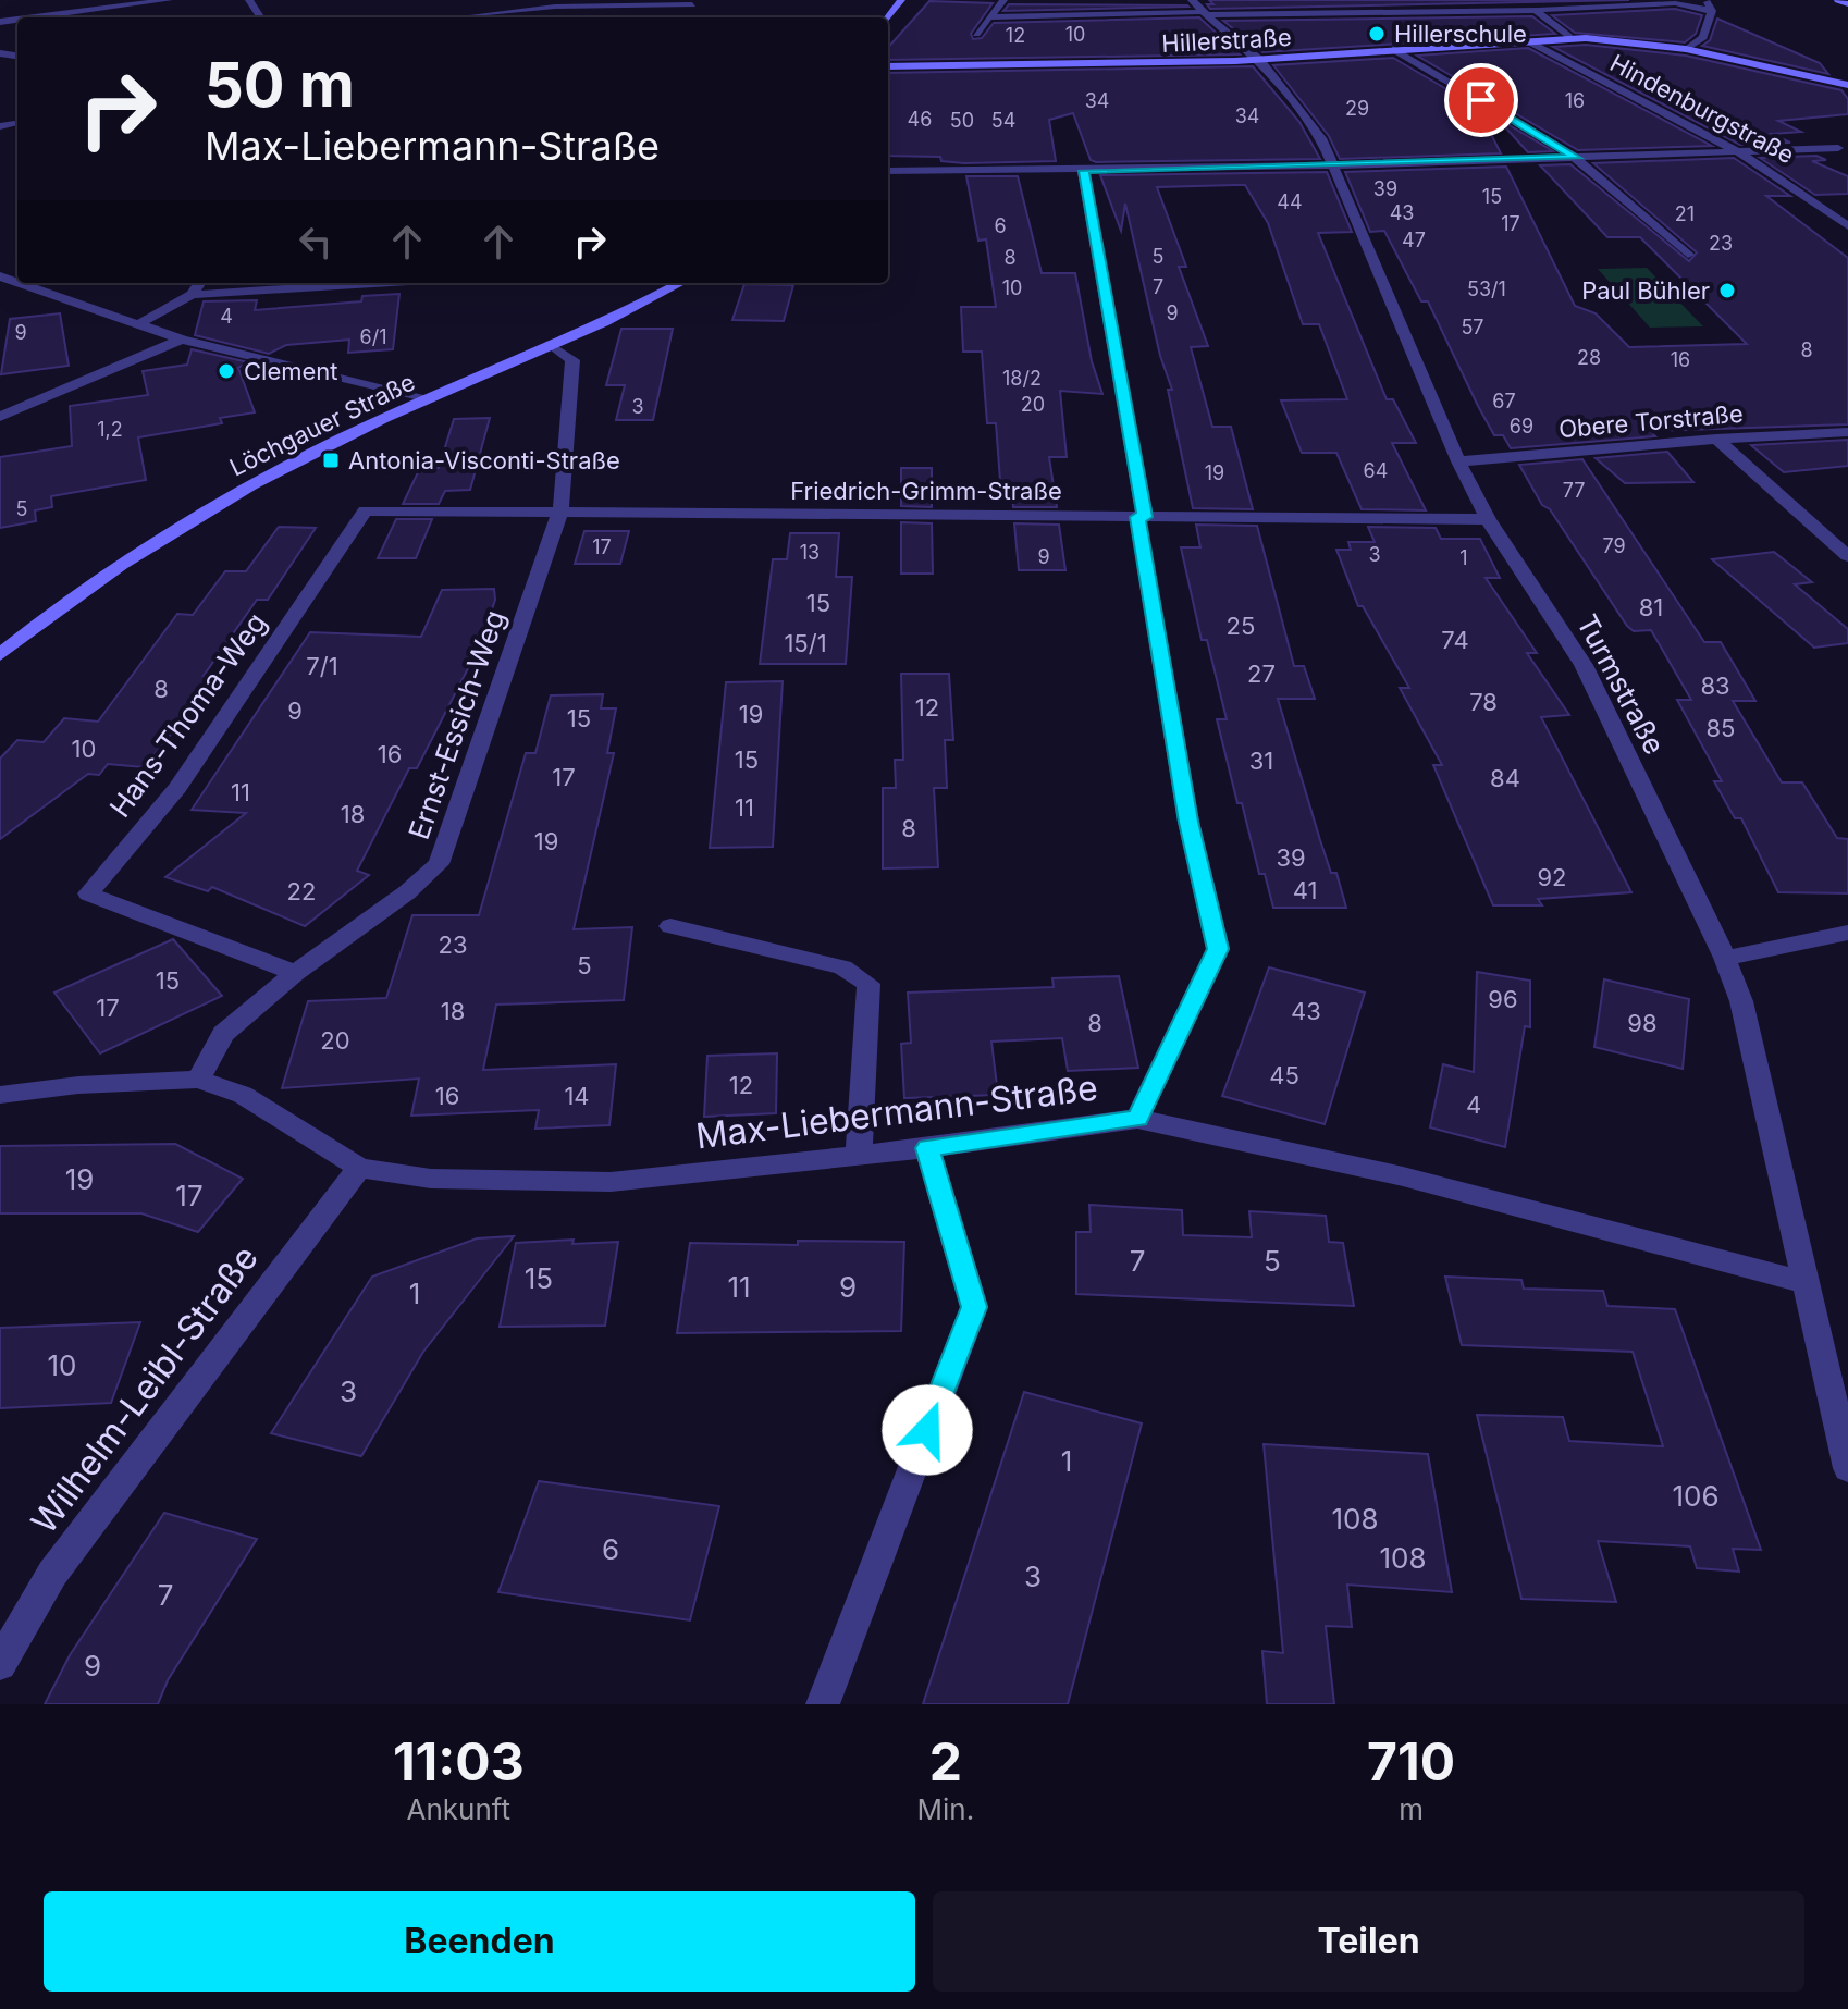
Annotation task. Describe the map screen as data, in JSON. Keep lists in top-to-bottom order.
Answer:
{
  "streets": {
    "street": [
      "Hillerstraße",
      "Hindenburgstraße",
      "Obere Torstraße",
      "Löchgauer Straße",
      "Friedrich-Grimm-Straße",
      "Turmstraße",
      "Hans-Thoma-Weg",
      "Ernst-Essich-Weg",
      "Max-Liebermann-Straße",
      "Wilhelm-Leibl-Straße"
    ]
  },
  "crossings": [
    ["Hillerstraße", "Hindenburgstraße"],
    ["Hillerstraße", "Turmstraße"],
    ["Obere Torstraße", "Turmstraße"],
    ["Löchgauer Straße", "Ernst-Essich-Weg"],
    ["Friedrich-Grimm-Straße", "Turmstraße"],
    ["Friedrich-Grimm-Straße", "Hans-Thoma-Weg"],
    ["Friedrich-Grimm-Straße", "Ernst-Essich-Weg"],
    ["Turmstraße", "Max-Liebermann-Straße"],
    ["Hans-Thoma-Weg", "Ernst-Essich-Weg"],
    ["Ernst-Essich-Weg", "Max-Liebermann-Straße"],
    ["Max-Liebermann-Straße", "Wilhelm-Leibl-Straße"]
  ],
  "places": {
    "other": ["Hillerschule", "Paul Bühler", "Clement"],
    "transit": ["Antonia-Visconti-Straße"]
  },
  "house_numbers": [
    "10",
    "12",
    "34",
    "16",
    "29",
    "34",
    "46",
    "50",
    "54",
    "39",
    "15",
    "44",
    "43",
    "21",
    "17",
    "6",
    "47",
    "23",
    "5",
    "8",
    "7",
    "10",
    "53/1",
    "9",
    "4",
    "57",
    "9",
    "6/1",
    "8",
    "28",
    "16",
    "18/2",
    "67",
    "20",
    "3",
    "69",
    "1,2",
    "64",
    "19",
    "77",
    "5",
    "79",
    "17",
    "13",
    "3",
    "9",
    "1",
    "15",
    "81",
    "25",
    "74",
    "15/1",
    "7/1",
    "27",
    "83",
    "8",
    "78",
    "12",
    "9",
    "19",
    "15",
    "85",
    "10",
    "16",
    "15",
    "31",
    "17",
    "84",
    "11",
    "11",
    "18",
    "8",
    "19",
    "39",
    "92",
    "41",
    "22",
    "23",
    "5",
    "15",
    "96",
    "17",
    "18",
    "43",
    "8",
    "98",
    "20",
    "45",
    "12",
    "16",
    "14",
    "4",
    "19",
    "17",
    "7",
    "5",
    "15",
    "11",
    "9",
    "1",
    "10",
    "3",
    "1",
    "106",
    "108",
    "6",
    "108",
    "3",
    "7",
    "9"
  ],
  "page": {
    "turn": ["50 m", "Max-Liebermann-Straße"],
    "eta": [
      "11:03",
      "Ankunft",
      "2",
      "Min.",
      "710",
      "m"
    ],
    "buttons": ["Beenden", "Teilen"]
  }
}
